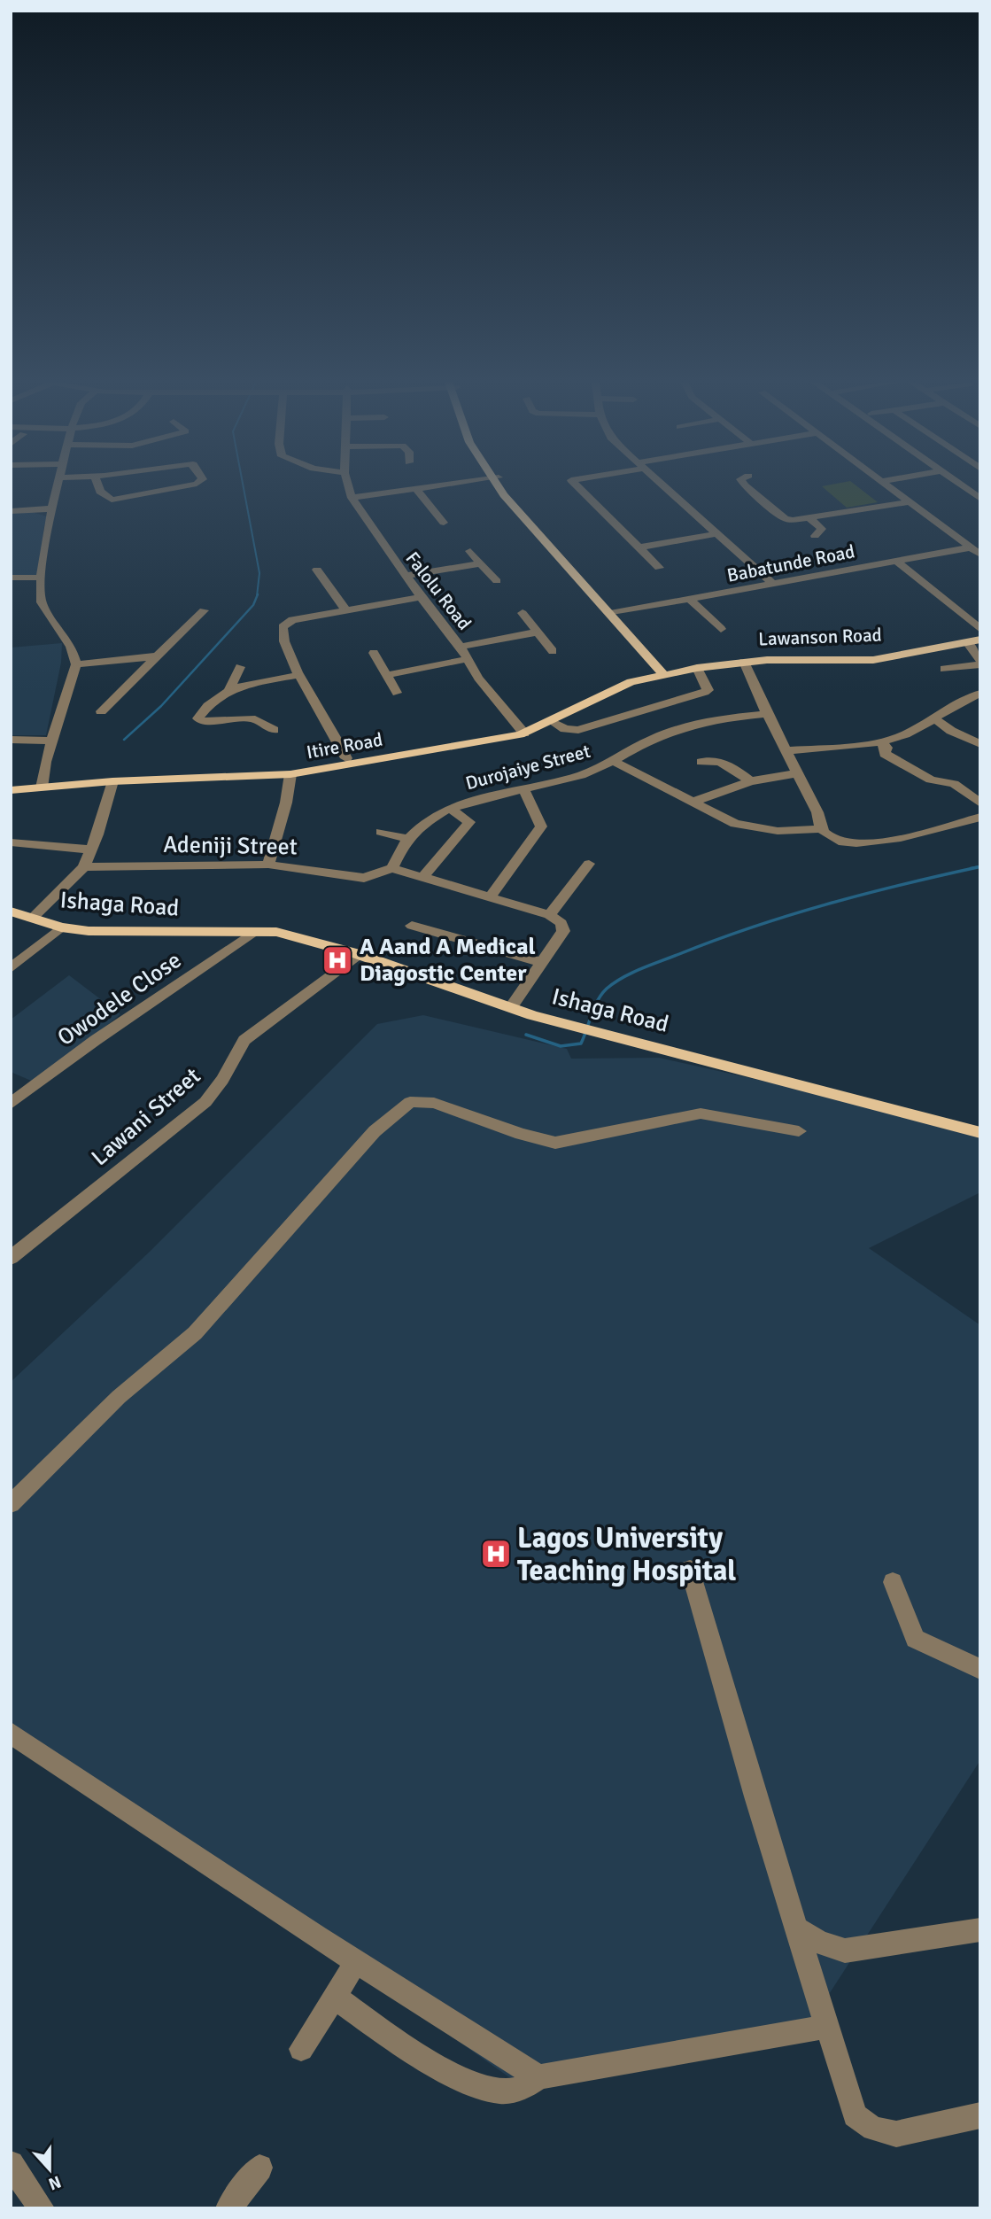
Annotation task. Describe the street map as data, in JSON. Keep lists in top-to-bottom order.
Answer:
{
  "streets": {
    "main road": ["Lawanson Road", "Itire Road", "Ishaga Road"],
    "street": [
      "Babatunde Road",
      "Falolu Road",
      "Durojaiye Street",
      "Adeniji Street",
      "Owodele Close",
      "Lawani Street"
    ]
  },
  "crossings": [
    ["Falolu Road", "Itire Road"],
    ["Lawanson Road", "Itire Road"],
    ["Ishaga Road", "Owodele Close"],
    ["Ishaga Road", "Lawani Street"]
  ],
  "places": {
    "hospital": ["A Aand A Medical Diagostic Center", "Lagos University Teaching Hospital"]
  },
  "north": "bottom"
}
